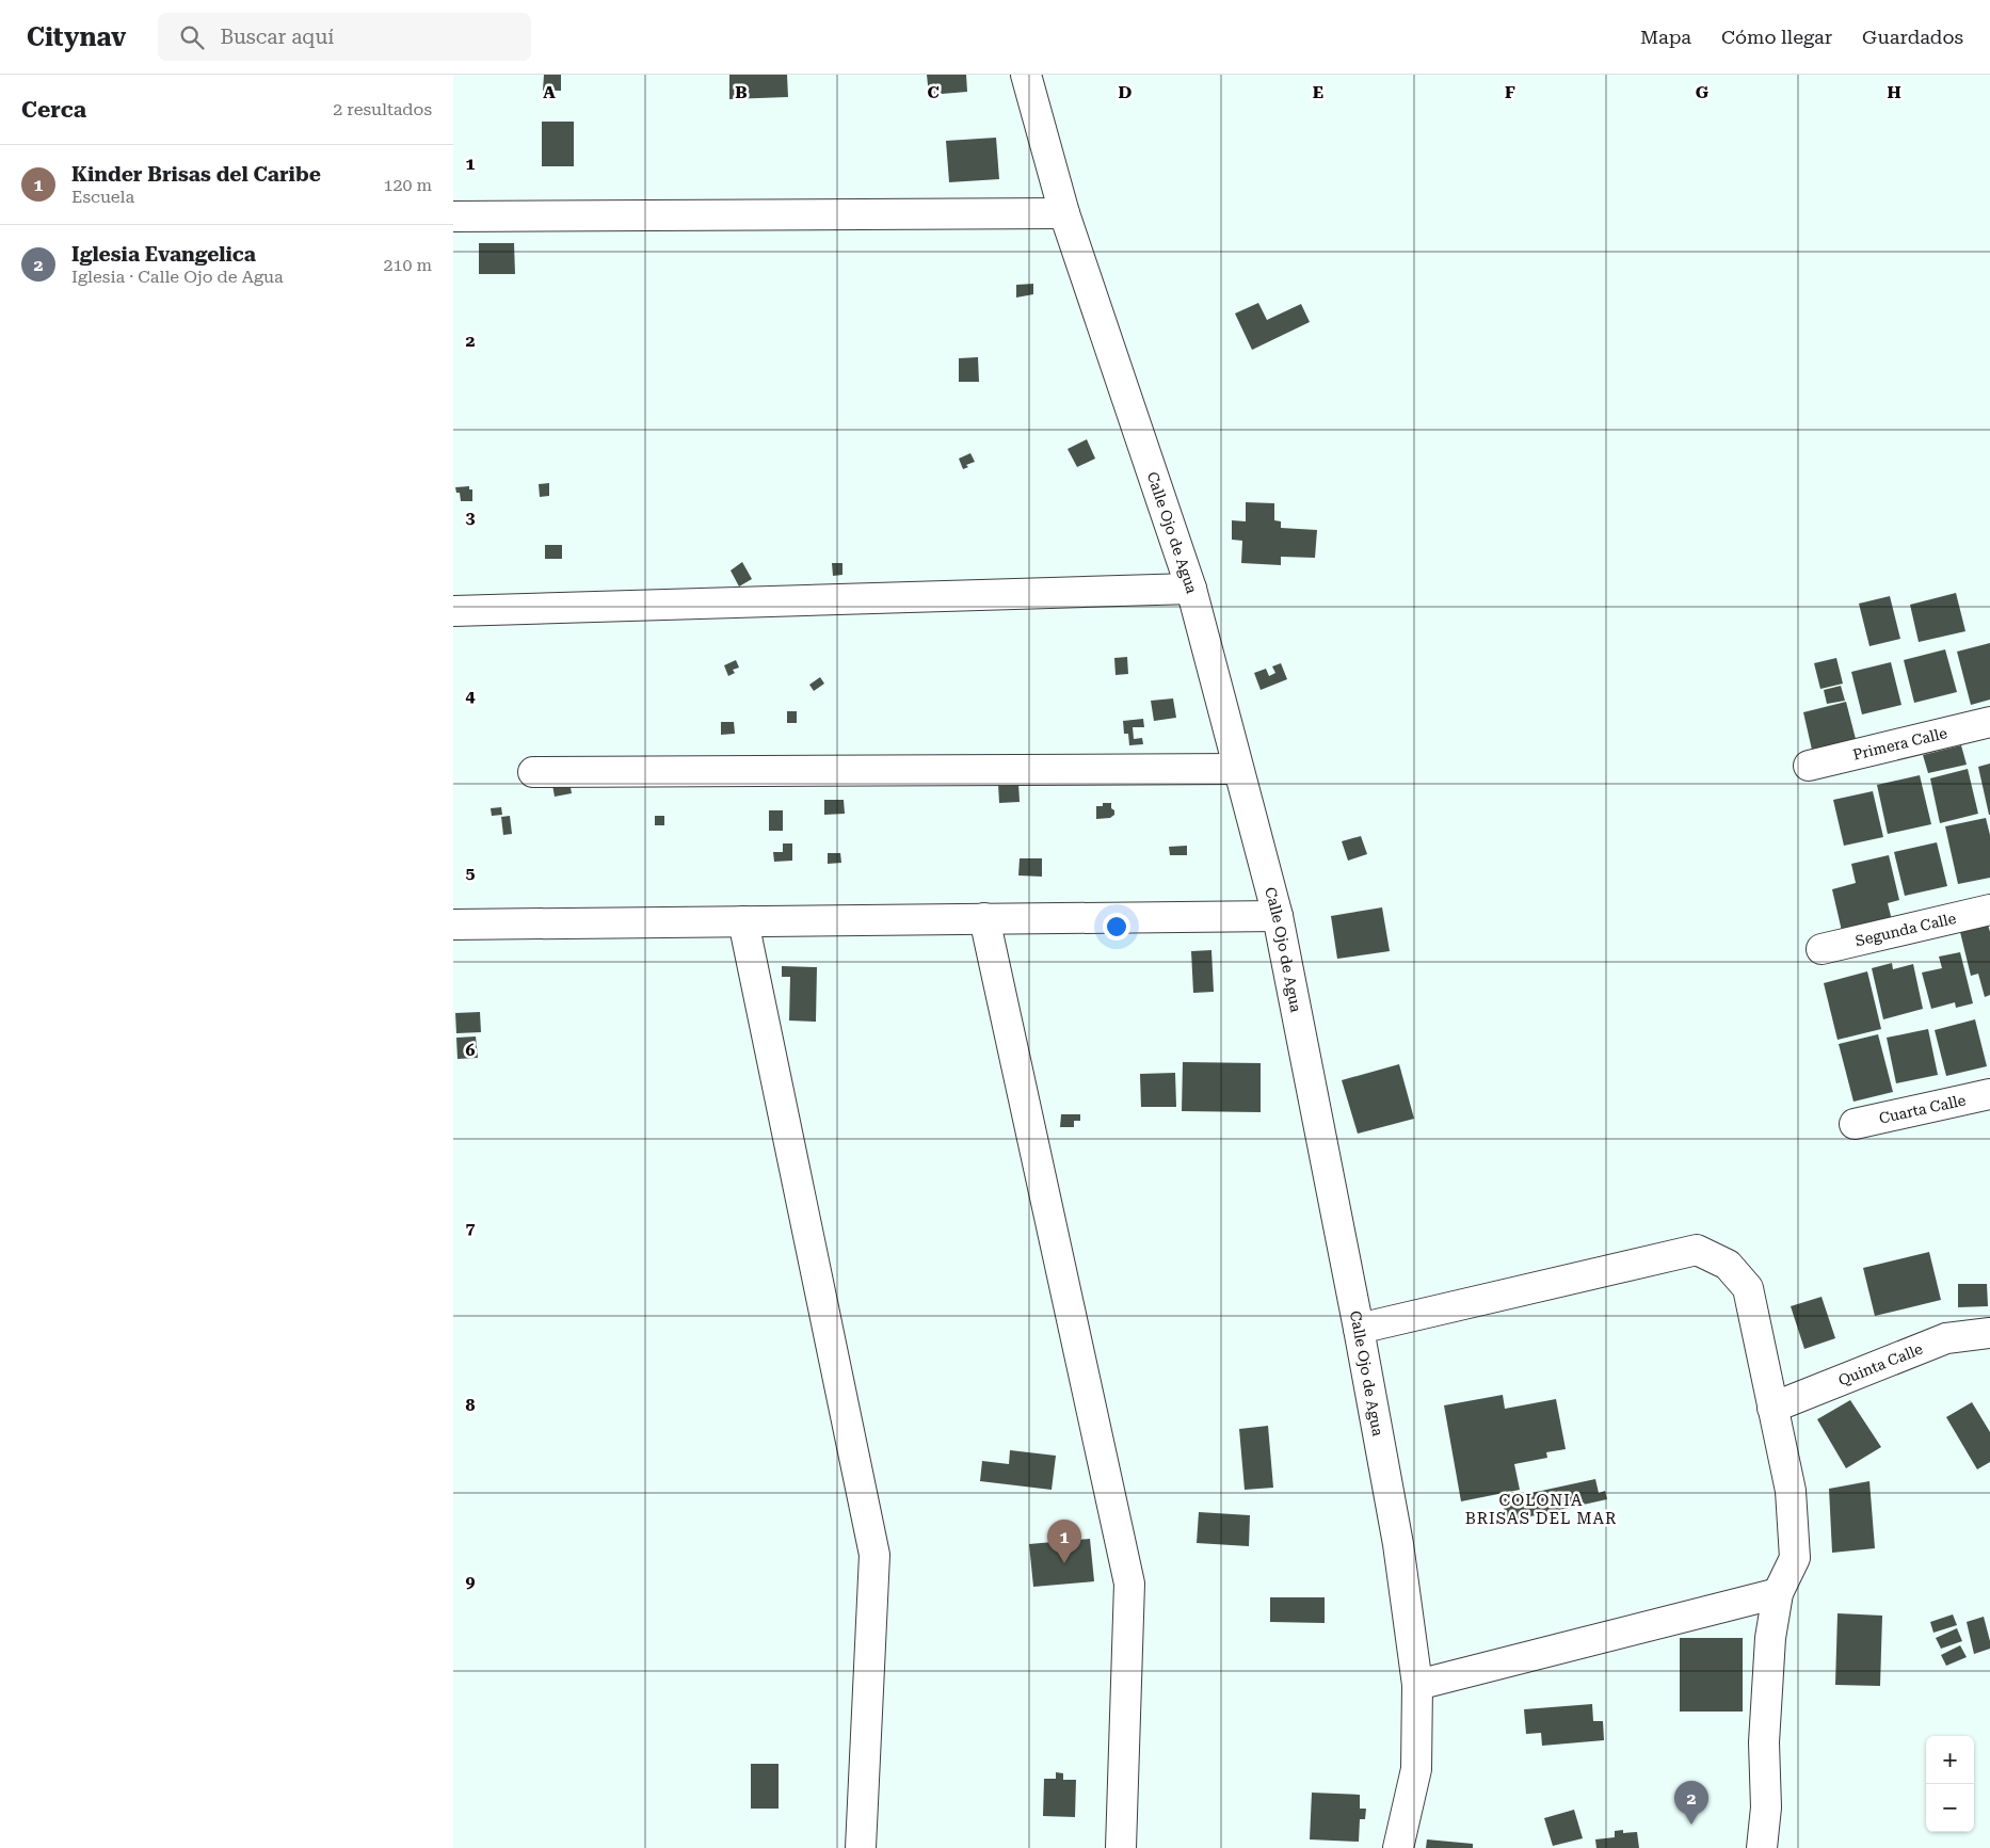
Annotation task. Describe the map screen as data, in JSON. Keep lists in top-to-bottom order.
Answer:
{
  "streets": {
    "street": [
      "Calle Ojo de Agua",
      "Primera Calle",
      "Segunda Calle",
      "Cuarta Calle",
      "Quinta Calle"
    ]
  },
  "districts": ["COLONIA BRISAS DEL MAR"],
  "page": {
    "header": "Citynav",
    "search": "Buscar aquí",
    "nav": ["Mapa", "Cómo llegar", "Guardados"],
    "heading": ["Cerca", "2 resultados"],
    "list": [
      {
        "mark": "1",
        "name": "Kinder Brisas del Caribe",
        "note": "Escuela",
        "value": "120 m"
      },
      {
        "mark": "2",
        "name": "Iglesia Evangelica",
        "note": "Iglesia · Calle Ojo de Agua",
        "value": "210 m"
      }
    ],
    "pins": ["1", "2"],
    "map_buttons": ["+", "−"]
  },
  "grid": {
    "columns": [
      "A",
      "B",
      "C",
      "D",
      "E",
      "F",
      "G",
      "H"
    ],
    "rows": [
      "1",
      "2",
      "3",
      "4",
      "5",
      "6",
      "7",
      "8",
      "9"
    ]
  }
}
